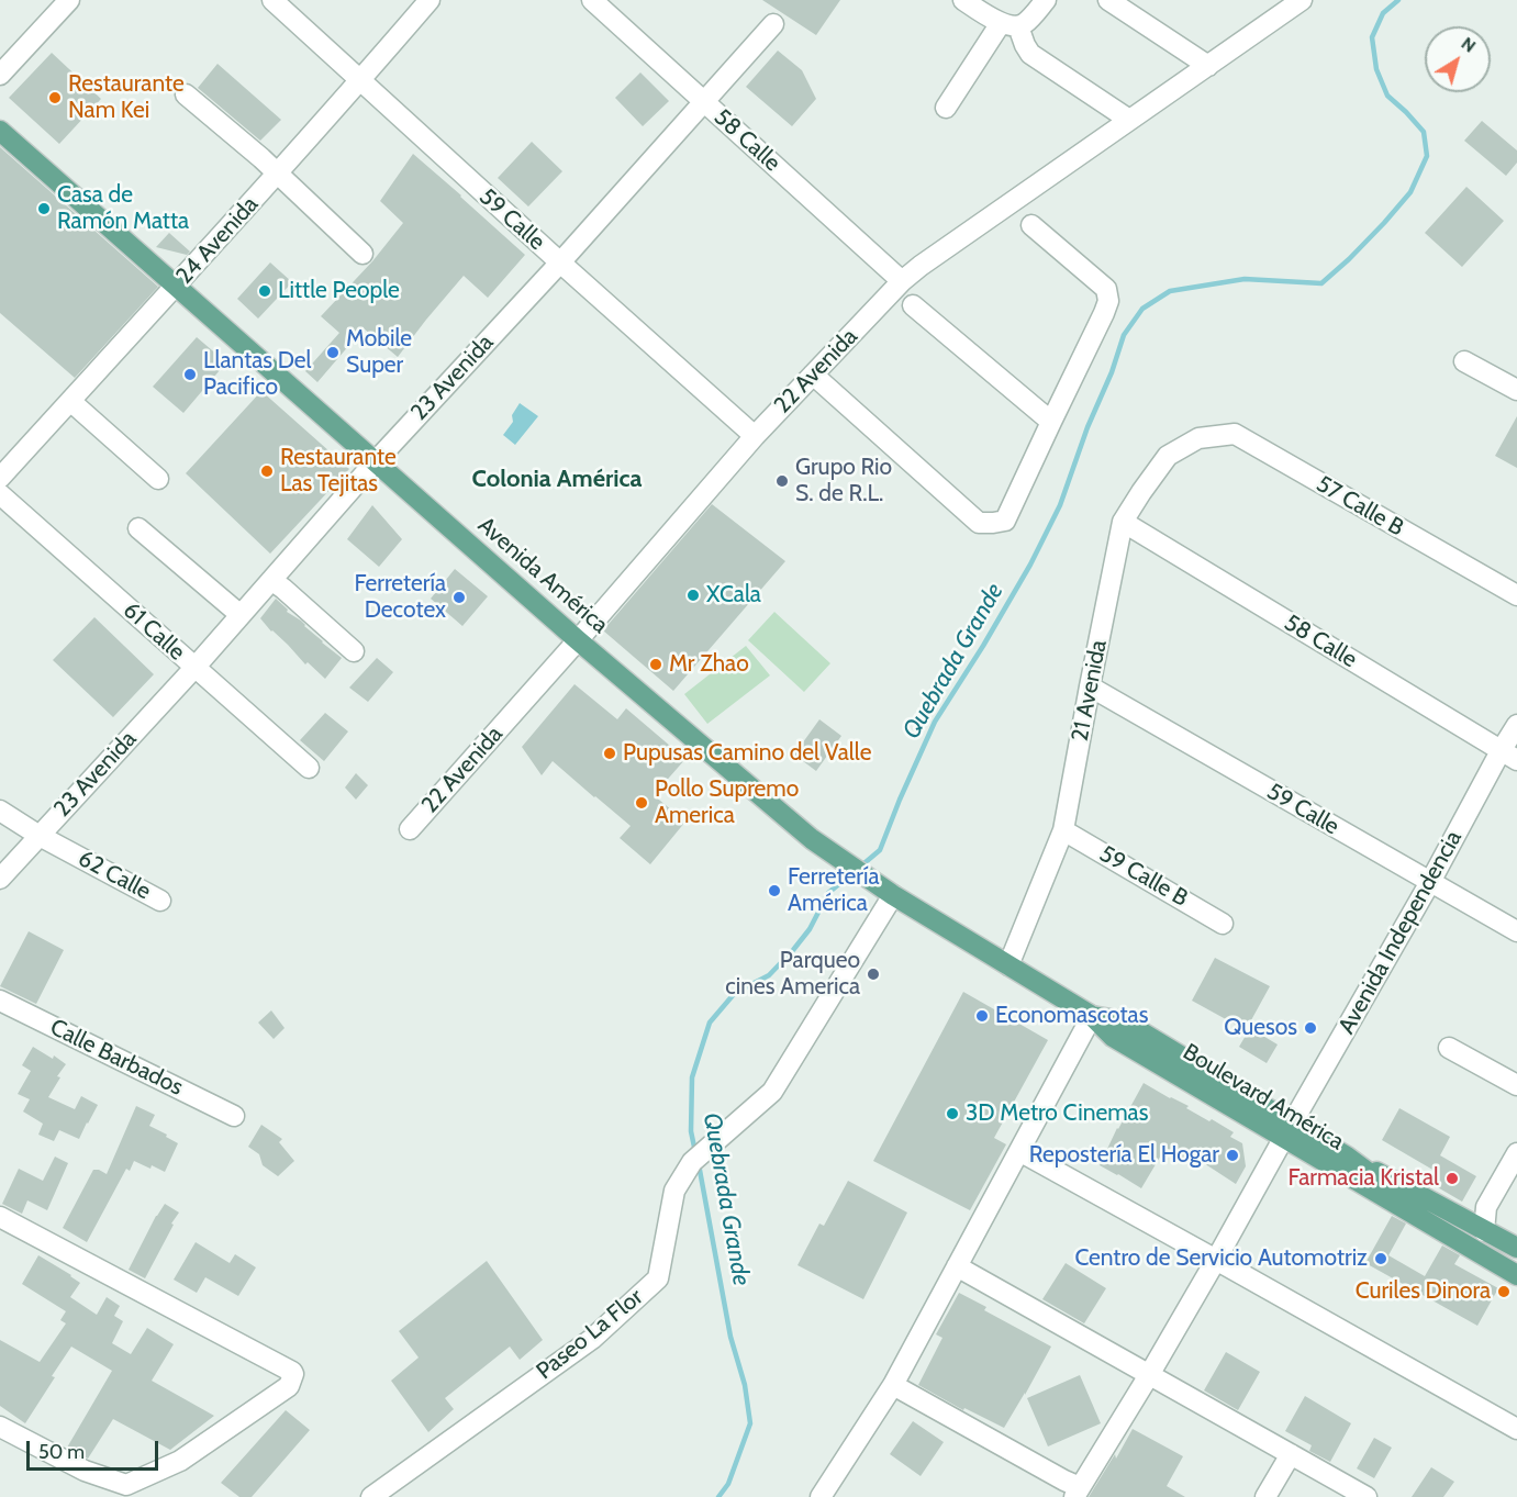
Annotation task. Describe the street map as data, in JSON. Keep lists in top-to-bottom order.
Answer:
{
  "streets": {
    "main road": ["Avenida América", "Boulevard América"],
    "street": [
      "58 Calle",
      "59 Calle",
      "24 Avenida",
      "22 Avenida",
      "23 Avenida",
      "57 Calle B",
      "61 Calle",
      "21 Avenida",
      "62 Calle",
      "59 Calle B",
      "Avenida Independencia",
      "Calle Barbados",
      "Paseo La Flor"
    ]
  },
  "crossings": [
    ["58 Calle", "22 Avenida"],
    ["58 Calle", "23 Avenida"],
    ["58 Calle", "21 Avenida"],
    ["58 Calle", "Avenida Independencia"],
    ["59 Calle", "24 Avenida"],
    ["59 Calle", "22 Avenida"],
    ["59 Calle", "23 Avenida"],
    ["59 Calle", "21 Avenida"],
    ["59 Calle", "Avenida Independencia"],
    ["24 Avenida", "Avenida América"],
    ["22 Avenida", "Avenida América"],
    ["23 Avenida", "Avenida América"],
    ["23 Avenida", "61 Calle"],
    ["23 Avenida", "62 Calle"],
    ["57 Calle B", "21 Avenida"],
    ["Avenida América", "Boulevard América"],
    ["Avenida América", "Paseo La Flor"],
    ["21 Avenida", "59 Calle B"],
    ["21 Avenida", "Boulevard América"],
    ["Avenida Independencia", "Boulevard América"],
    ["Boulevard América", "Paseo La Flor"]
  ],
  "districts": ["Colonia América"],
  "water": ["Quebrada Grande"],
  "places": [
    "Restaurante Nam Kei",
    "Casa de Ramón Matta",
    "Little People",
    "Mobile Super",
    "Llantas Del Pacifico",
    "Restaurante Las Tejitas",
    "Grupo Rio S. de R.L.",
    "XCala",
    "Ferretería Decotex",
    "Mr Zhao",
    "Pupusas Camino del Valle",
    "Pollo Supremo America",
    "Ferretería América",
    "Parqueo cines America",
    "Economascotas",
    "Quesos",
    "3D Metro Cinemas",
    "Repostería El Hogar",
    "Farmacia Kristal",
    "Centro de Servicio Automotriz",
    "Curiles Dinora"
  ],
  "scale_bar": "50 m",
  "north": "top right"
}
